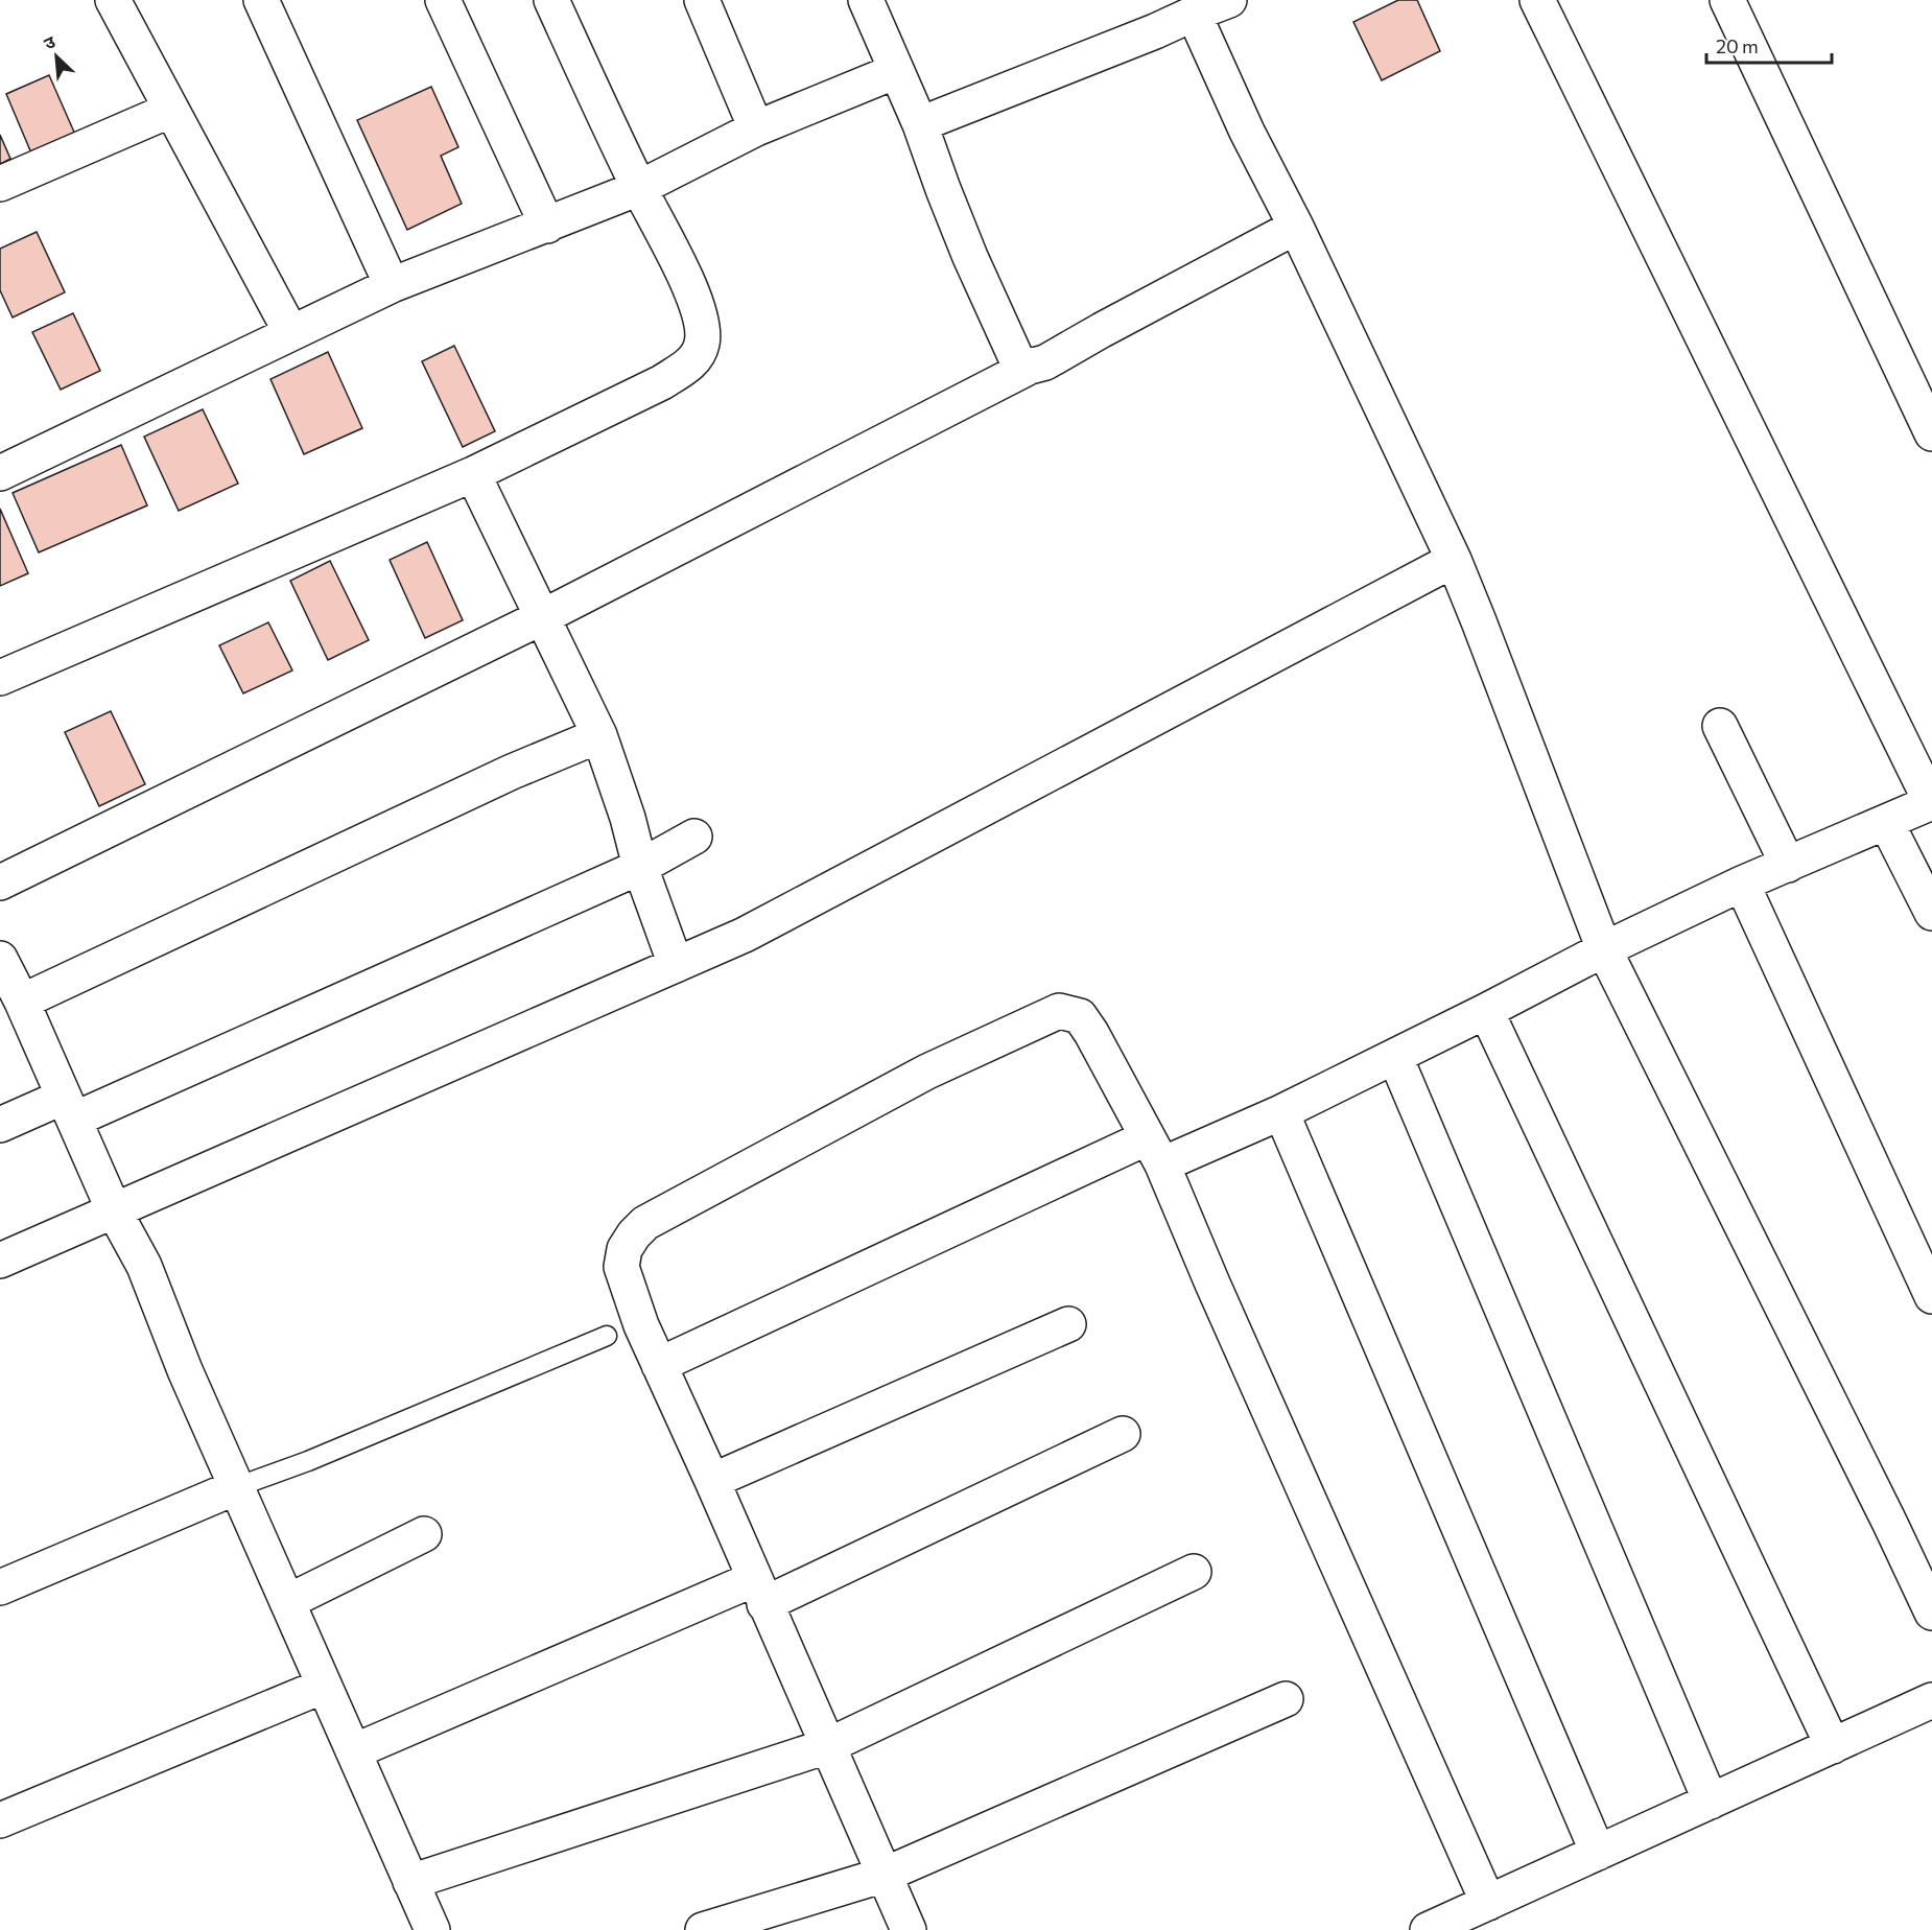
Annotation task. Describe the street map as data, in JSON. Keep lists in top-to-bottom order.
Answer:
{
  "scale_bar": "20 m",
  "north": "top left"
}
